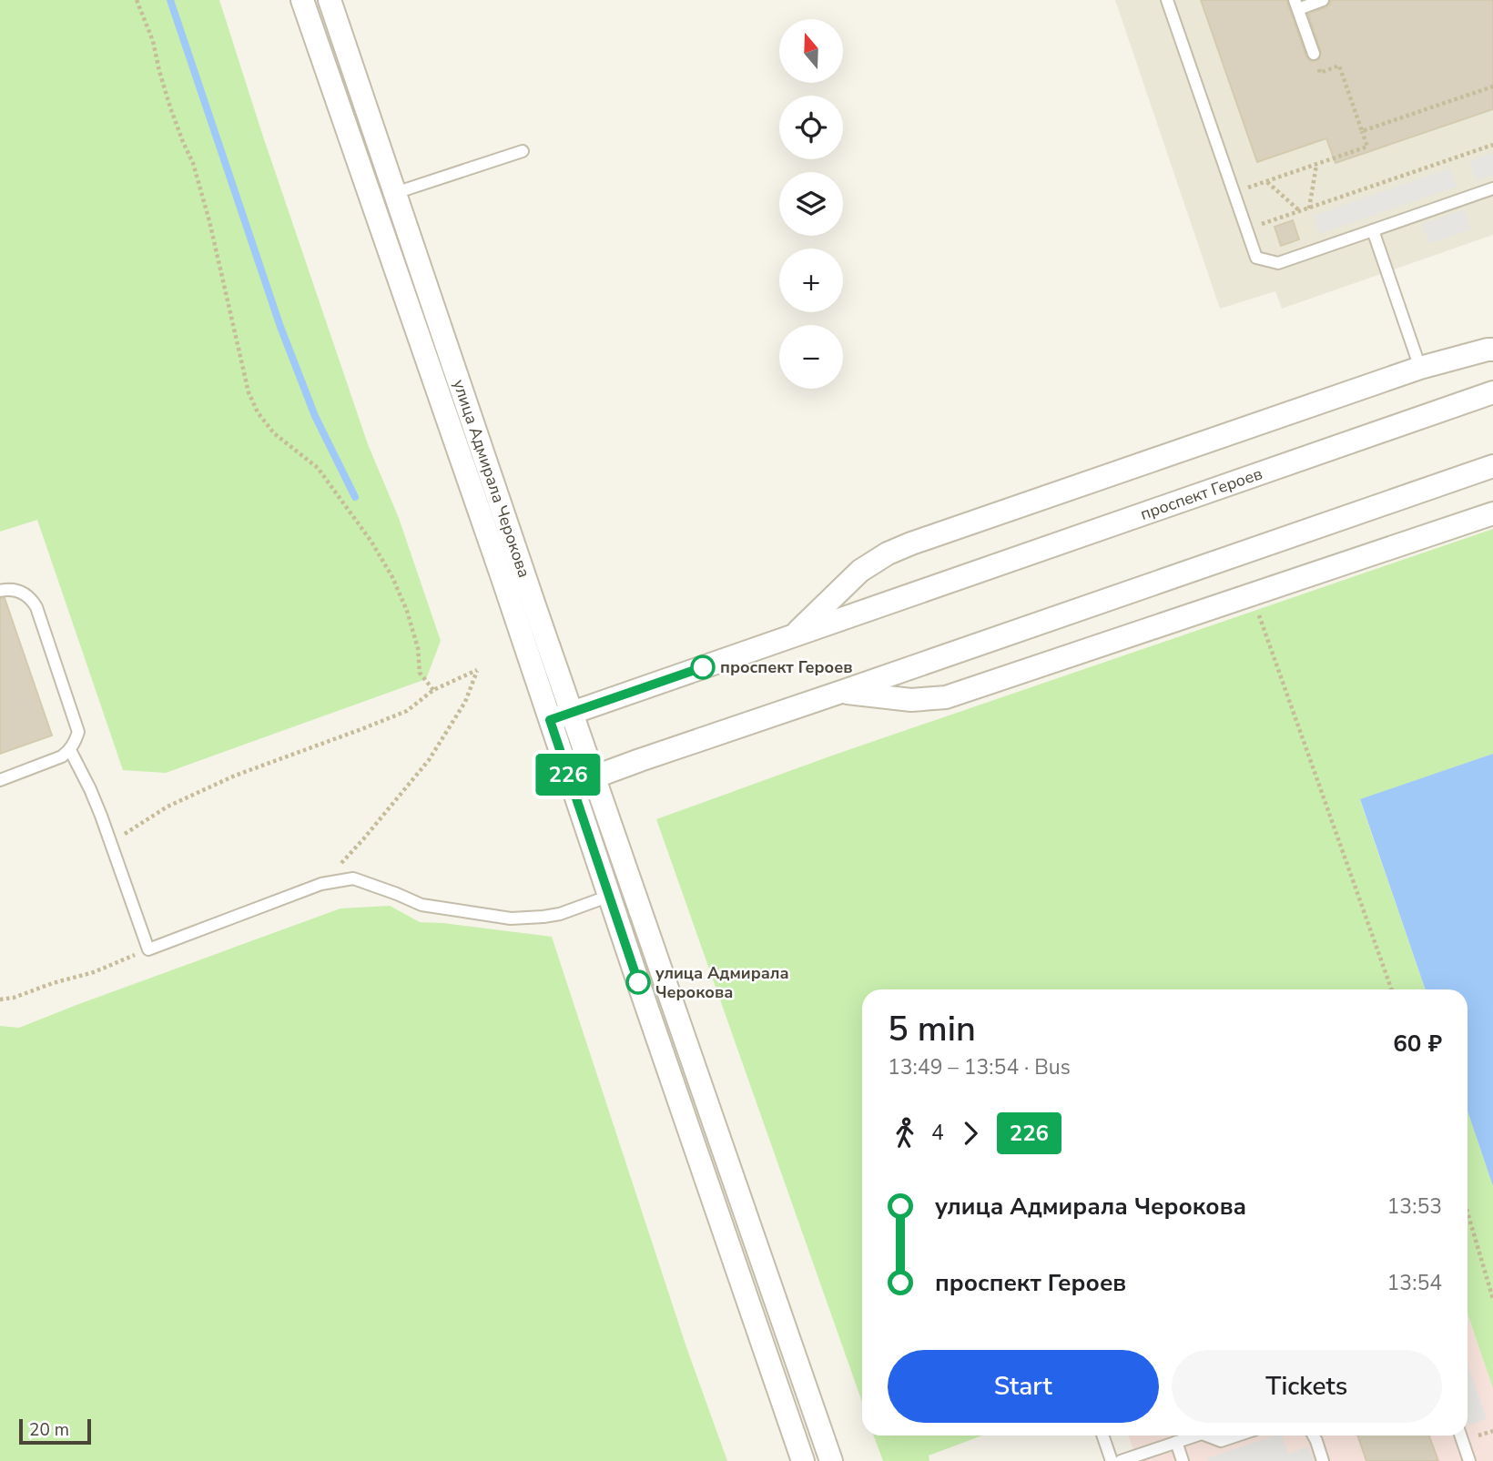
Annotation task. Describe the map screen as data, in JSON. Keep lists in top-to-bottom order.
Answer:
{
  "streets": {
    "street": ["улица Адмирала Черокова", "проспект Героев"]
  },
  "crossings": [
    ["улица Адмирала Черокова", "проспект Героев"]
  ],
  "places": ["проспект Героев", "улица Адмирала Черокова"],
  "lines": ["bus line 226"],
  "scale_bar": "20 m",
  "north": "top",
  "page": {
    "on_map": "226",
    "map_buttons": ["+", "−"],
    "heading": ["5 min", "13:49 – 13:54 · Bus", "60 ₽"],
    "legs": ["4", "226"],
    "list": [
      {
        "name": "улица Адмирала Черокова",
        "value": "13:53"
      },
      {
        "name": "проспект Героев",
        "value": "13:54"
      }
    ],
    "buttons": ["Start", "Tickets"],
    "scale": "20 m"
  }
}
